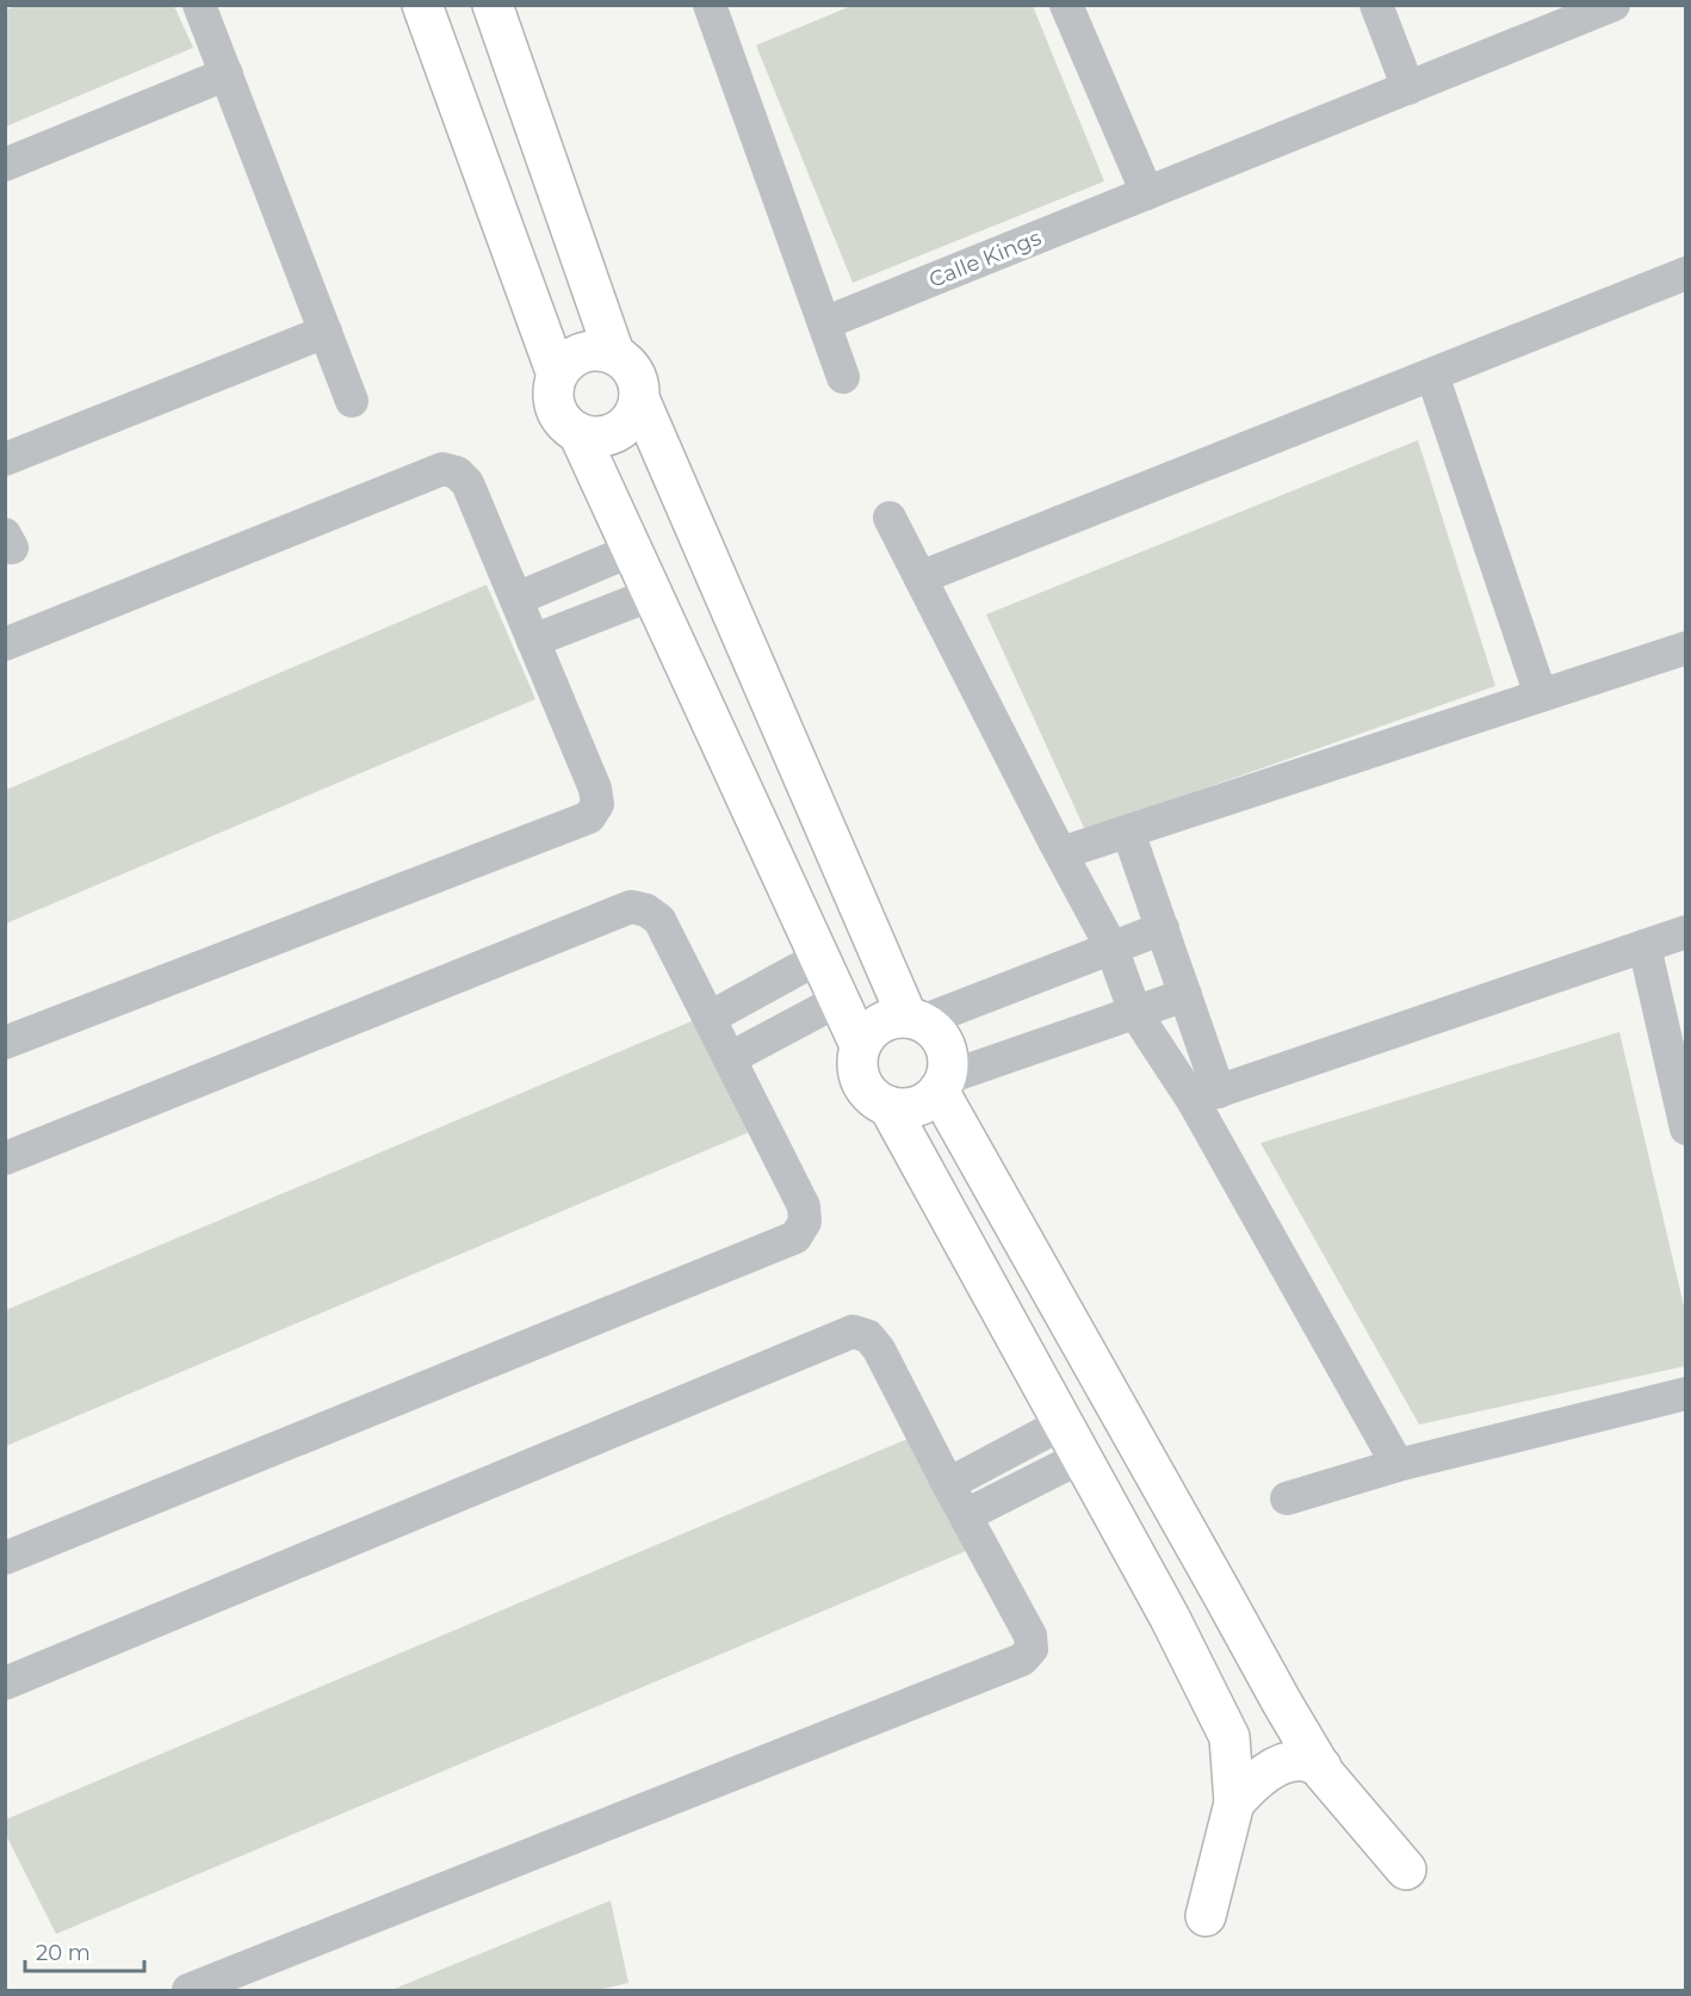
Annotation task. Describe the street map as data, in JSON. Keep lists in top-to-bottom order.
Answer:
{
  "streets": {
    "street": ["Calle Kings"]
  },
  "scale_bar": "20 m"
}
